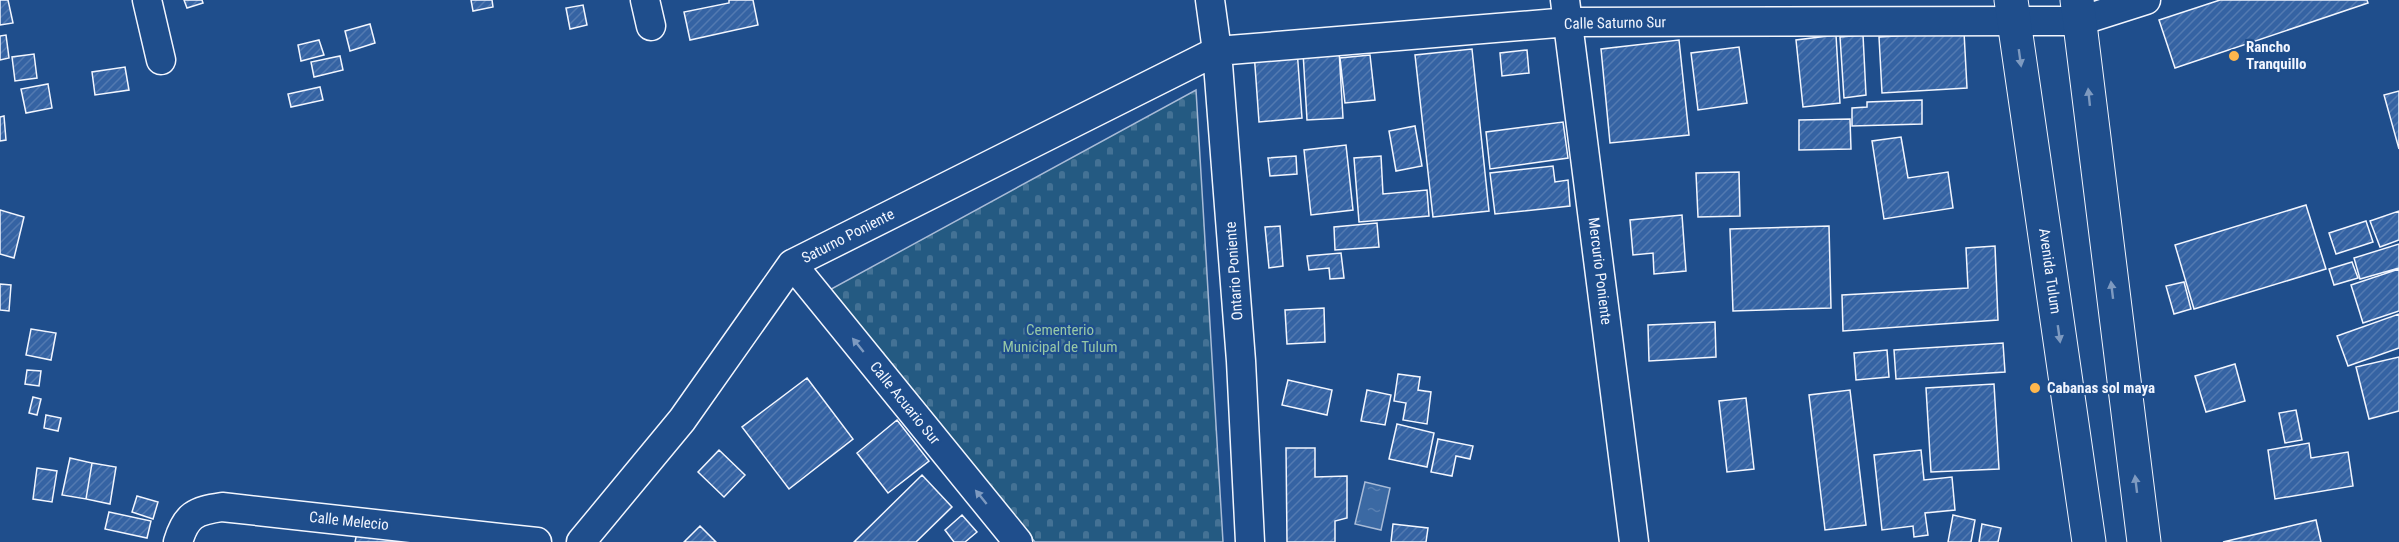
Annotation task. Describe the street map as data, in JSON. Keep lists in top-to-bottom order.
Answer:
{
  "streets": {
    "main road": ["Avenida Tulum"],
    "street": [
      "Calle Saturno Sur",
      "Saturno Poniente",
      "Ontario Poniente",
      "Mercurio Poniente",
      "Calle Acuario Sur",
      "Calle Melecio"
    ]
  },
  "crossings": [
    ["Calle Saturno Sur", "Saturno Poniente"],
    ["Calle Saturno Sur", "Ontario Poniente"],
    ["Calle Saturno Sur", "Mercurio Poniente"],
    ["Calle Saturno Sur", "Avenida Tulum"],
    ["Saturno Poniente", "Ontario Poniente"],
    ["Saturno Poniente", "Calle Acuario Sur"]
  ],
  "one_way": ["Calle Acuario Sur"],
  "parks": ["Cementerio Municipal de Tulum"],
  "places": ["Rancho Tranquillo", "Cabanas sol maya"]
}
